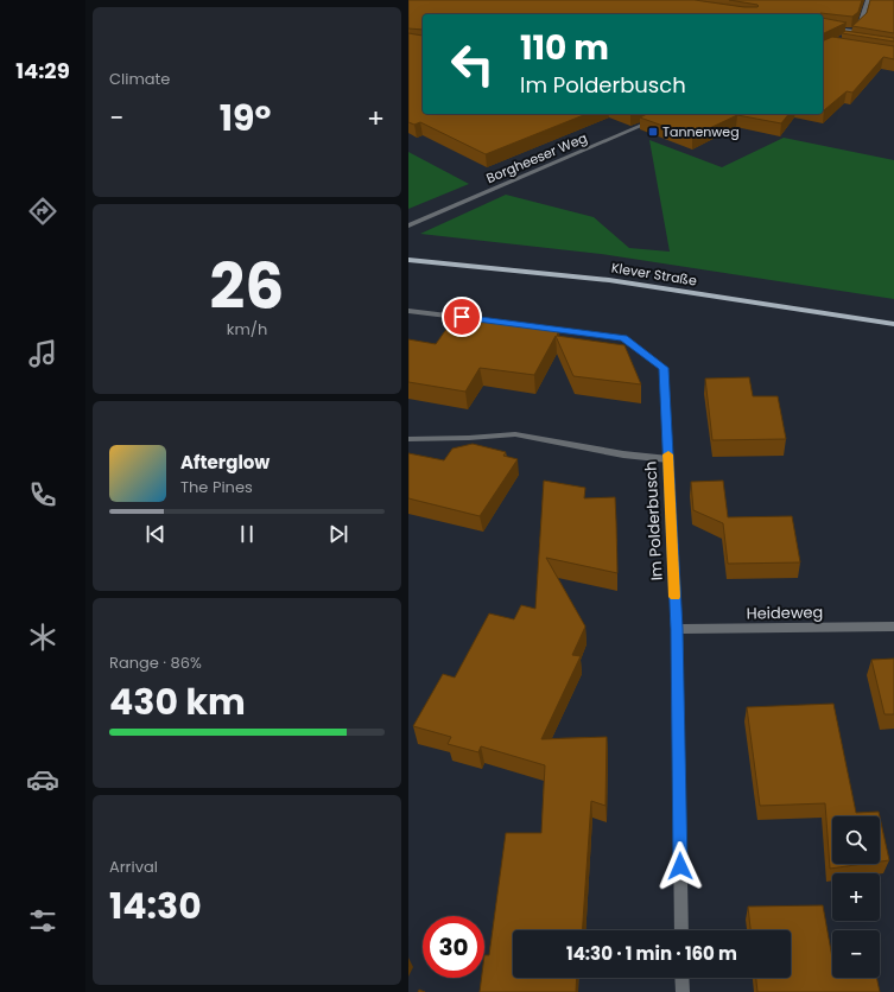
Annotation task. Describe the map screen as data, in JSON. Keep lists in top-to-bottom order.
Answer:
{
  "streets": {
    "main road": ["Klever Straße"],
    "street": ["Borgheeser Weg", "Im Polderbusch", "Heideweg"]
  },
  "crossings": [
    ["Im Polderbusch", "Heideweg"]
  ],
  "places": {
    "transit": ["Tannenweg"]
  },
  "page": {
    "tabs": "14:29",
    "tile": [
      "Climate",
      ["26", "km/h"],
      ["Range · 86%", "430 km"],
      ["Arrival", "14:30"]
    ],
    "turn": ["110 m", "Im Polderbusch"],
    "heat": ["−", "19°", "+"],
    "song": ["Afterglow", "The Pines"],
    "map_buttons": ["+", "−"],
    "limit": "30",
    "trip": "14:30 · 1 min · 160 m"
  }
}
